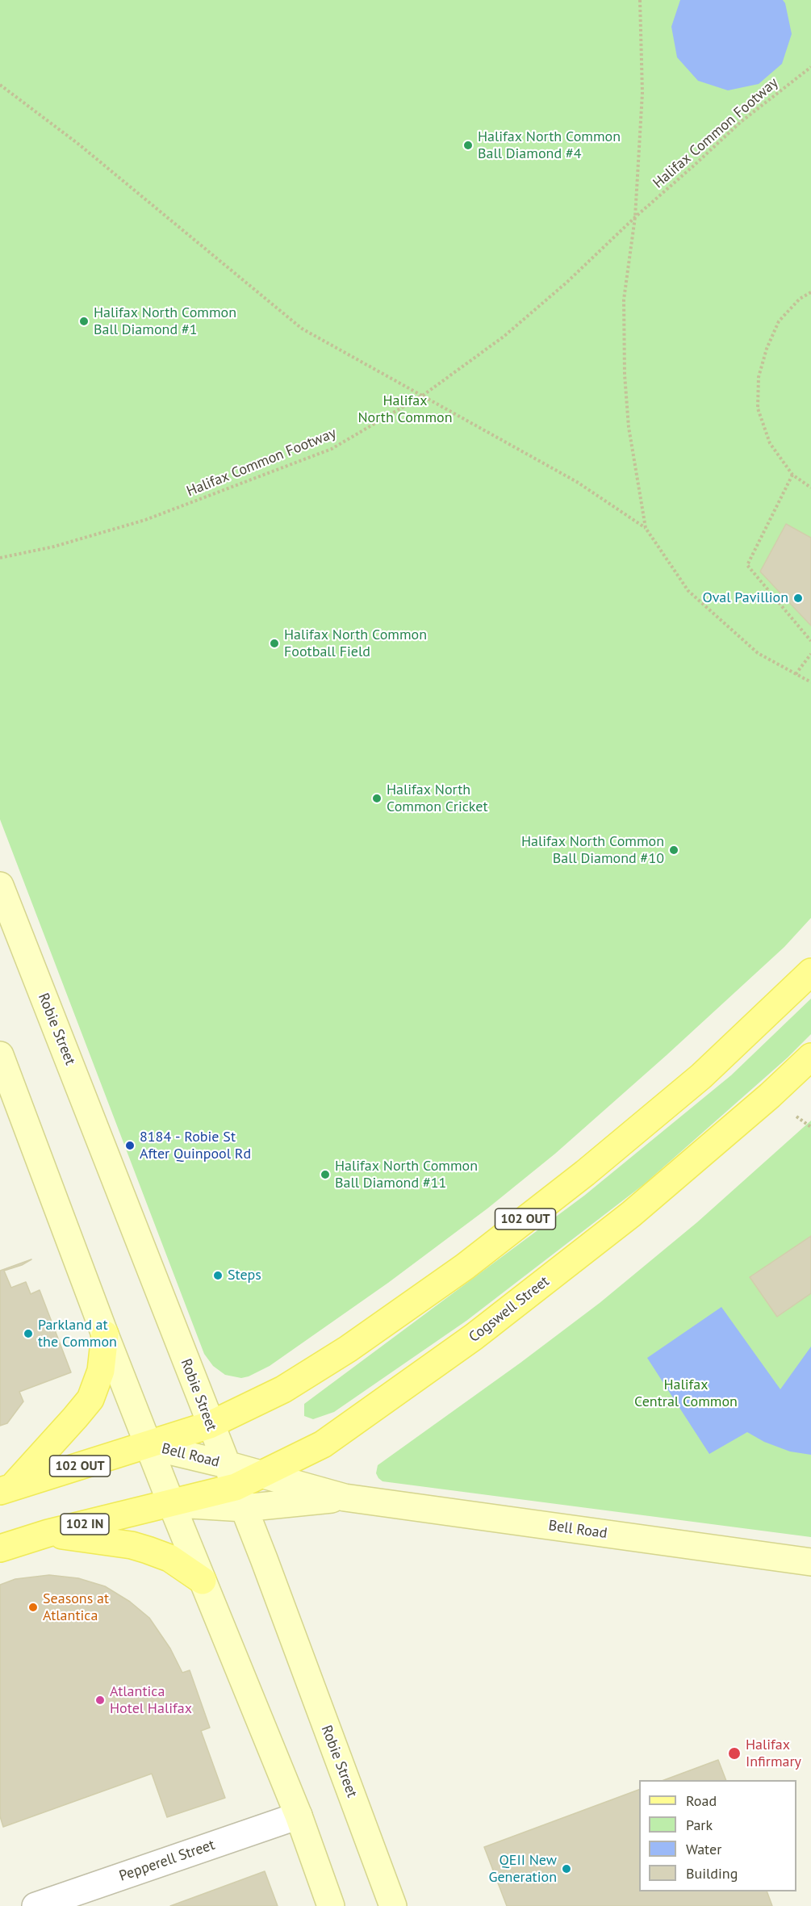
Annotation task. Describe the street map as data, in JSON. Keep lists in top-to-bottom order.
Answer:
{
  "streets": {
    "main road": [
      "Robie Street",
      "102 OUT",
      "Cogswell Street",
      "Bell Road",
      "102 IN"
    ],
    "street": ["Pepperell Street"],
    "path": ["Halifax Common Footway"]
  },
  "crossings": [
    ["Robie Street", "102 OUT"],
    ["Robie Street", "Cogswell Street"],
    ["Robie Street", "Bell Road"],
    ["102 OUT", "Bell Road"],
    ["Cogswell Street", "Bell Road"],
    ["Cogswell Street", "102 IN"]
  ],
  "parks": ["Halifax North Common", "Halifax Central Common"],
  "places": [
    "Halifax North Common Ball Diamond #4",
    "Halifax North Common Ball Diamond #1",
    "Oval Pavillion",
    "Halifax North Common Football Field",
    "Halifax North Common Cricket",
    "Halifax North Common Ball Diamond #10",
    "8184 - Robie St After Quinpool Rd",
    "Halifax North Common Ball Diamond #11",
    "Steps",
    "Parkland at the Common",
    "Seasons at Atlantica",
    "Atlantica Hotel Halifax",
    "Halifax Infirmary",
    "QEII New Generation"
  ],
  "legend": [
    "Road",
    "Park",
    "Water",
    "Building"
  ]
}
